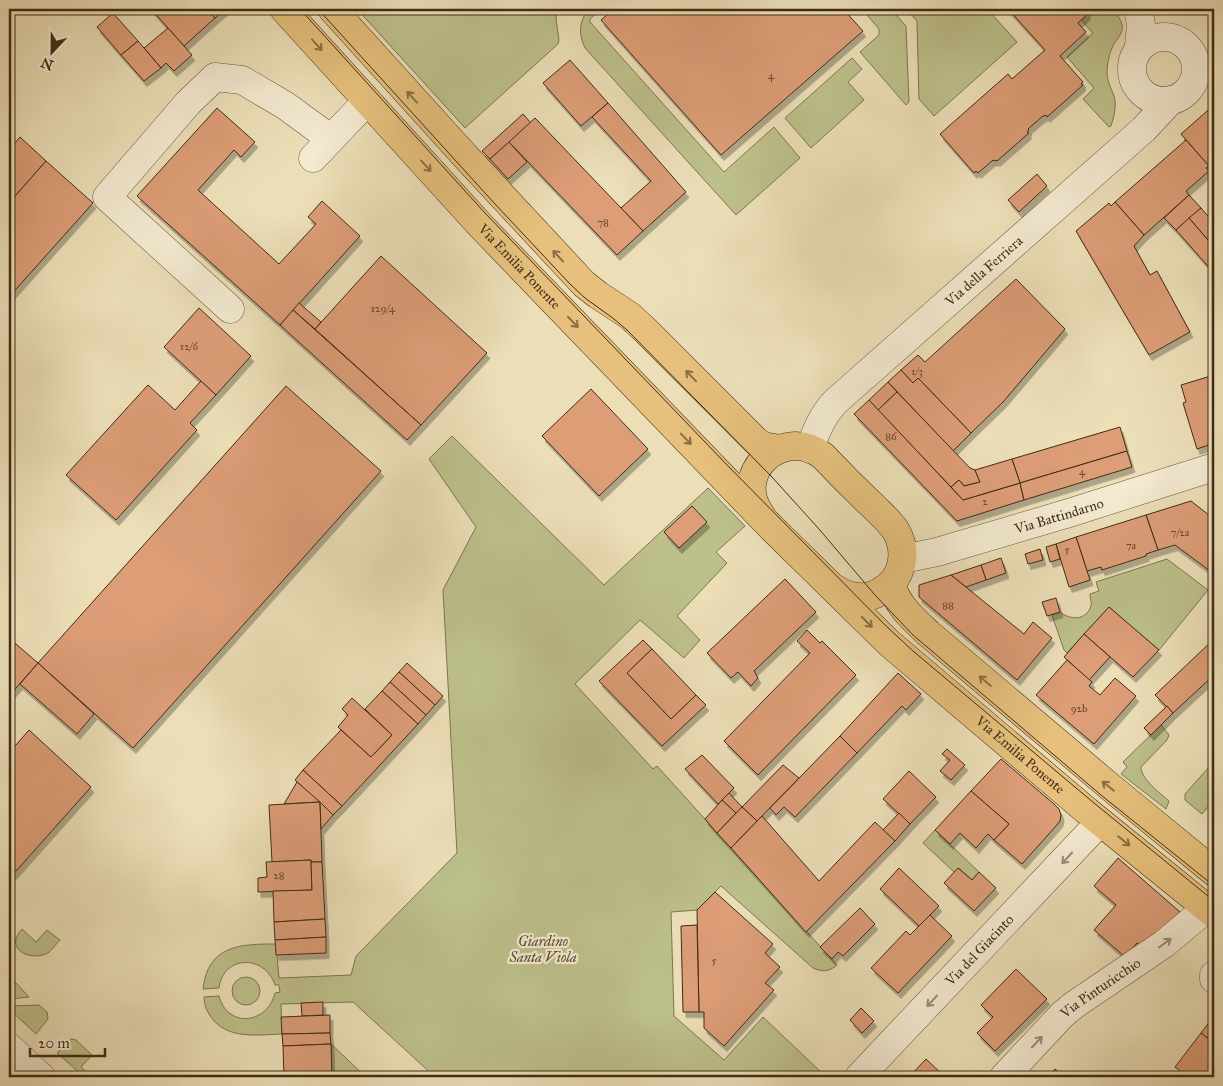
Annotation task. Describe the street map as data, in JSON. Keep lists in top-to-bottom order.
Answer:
{
  "streets": {
    "main road": ["Via Emilia Ponente"],
    "street": [
      "Via della Ferriera",
      "Via Battindarno",
      "Via del Giacinto",
      "Via Pinturicchio"
    ]
  },
  "crossings": [
    ["Via Emilia Ponente", "Via del Giacinto"],
    ["Via Emilia Ponente", "Via Pinturicchio"]
  ],
  "one_way": ["Via del Giacinto", "Via Pinturicchio"],
  "parks": ["Giardino Santa Viola"],
  "house_numbers": [
    "4",
    "78",
    "129/4",
    "12/6",
    "1/3",
    "86",
    "4",
    "2",
    "7/2a",
    "7a",
    "5",
    "88",
    "92b",
    "28",
    "5"
  ],
  "scale_bar": "20 m",
  "north": "bottom"
}
